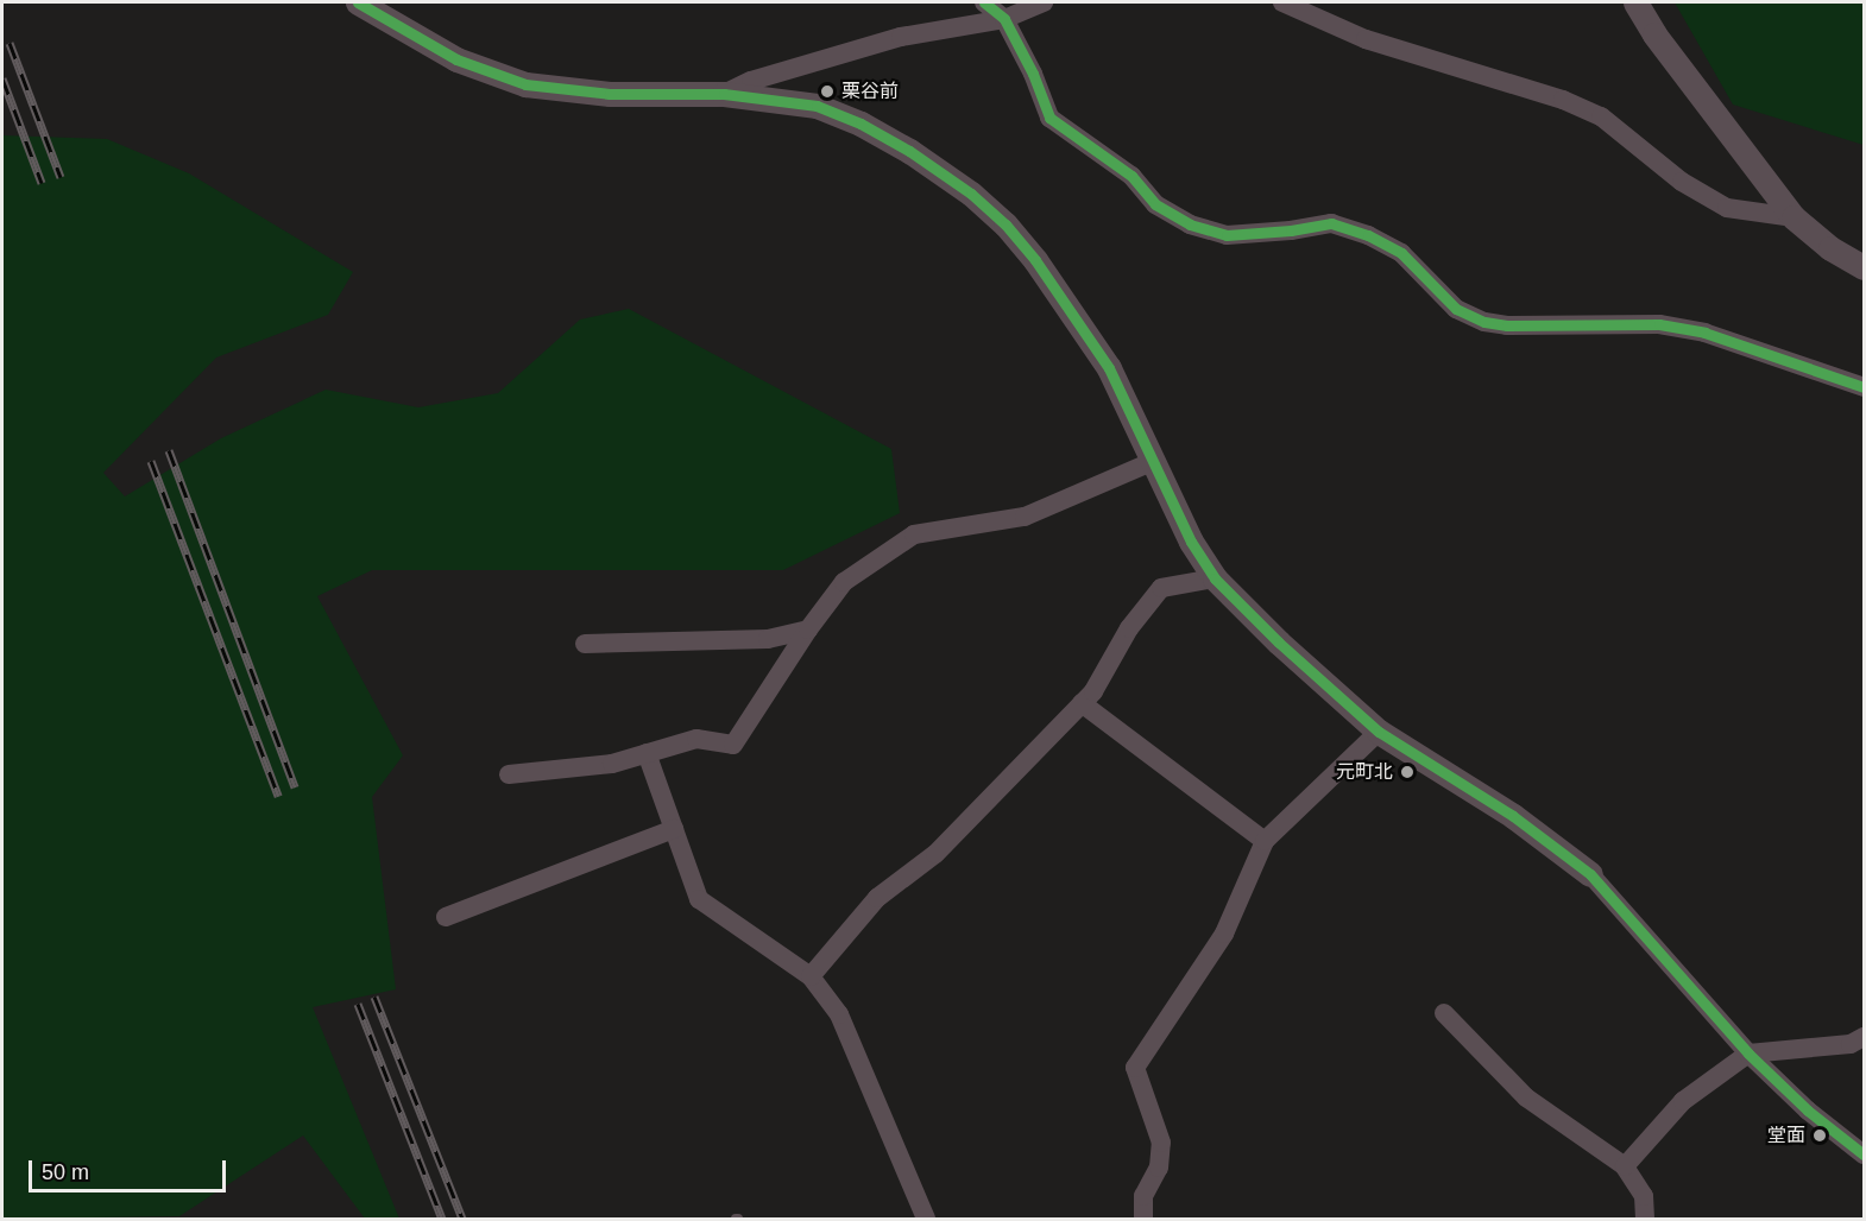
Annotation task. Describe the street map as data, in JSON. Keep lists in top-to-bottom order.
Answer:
{
  "places": ["栗谷前", "元町北", "堂面"],
  "scale_bar": "50 m"
}
